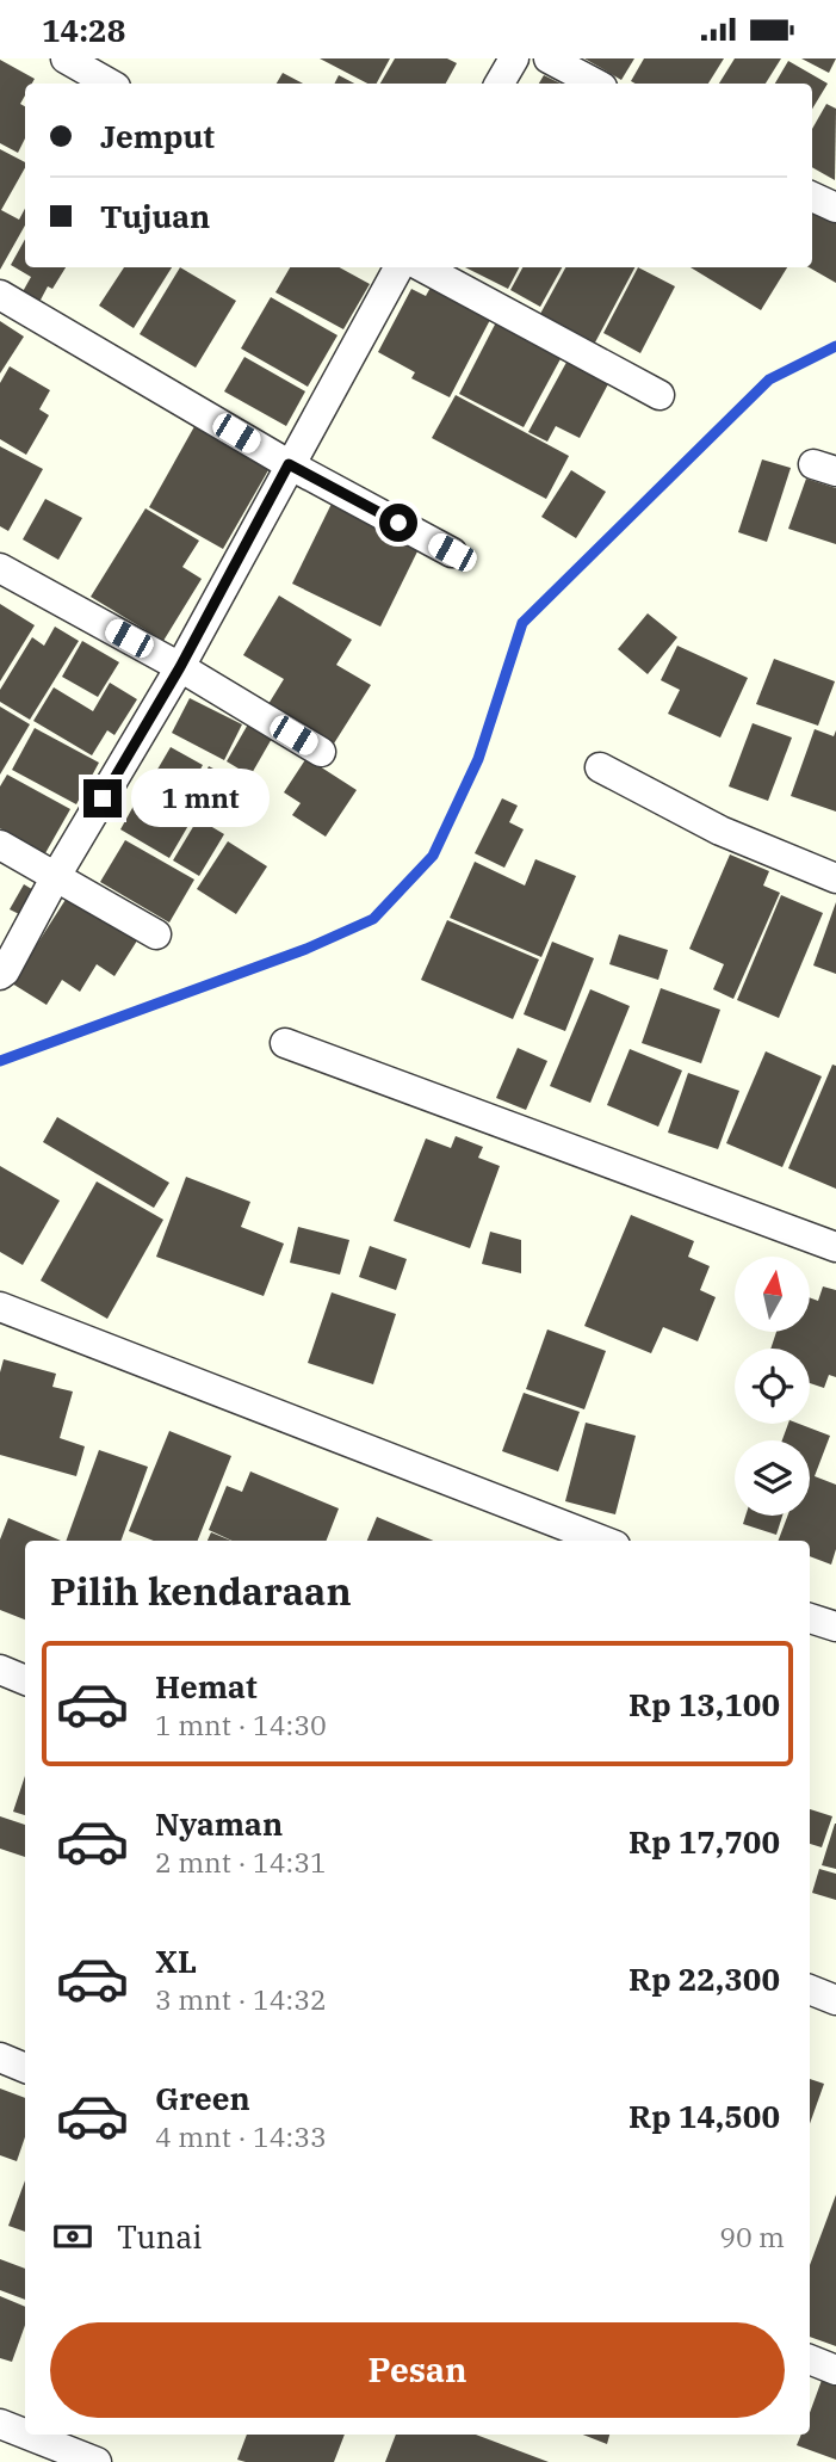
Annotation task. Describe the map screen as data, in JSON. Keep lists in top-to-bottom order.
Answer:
{
  "north": "top",
  "page": {
    "status": "14:28",
    "banner": ["Jemput", "Tujuan"],
    "bubble": "1 mnt",
    "heading": "Pilih kendaraan",
    "list": [
      {
        "name": "Hemat",
        "note": "1 mnt · 14:30",
        "value": "Rp 13,100"
      },
      {
        "name": "Nyaman",
        "note": "2 mnt · 14:31",
        "value": "Rp 17,700"
      },
      {
        "name": "XL",
        "note": "3 mnt · 14:32",
        "value": "Rp 22,300"
      },
      {
        "name": "Green",
        "note": "4 mnt · 14:33",
        "value": "Rp 14,500"
      }
    ],
    "pay": ["Tunai", "90 m"],
    "buttons": "Pesan"
  }
}
